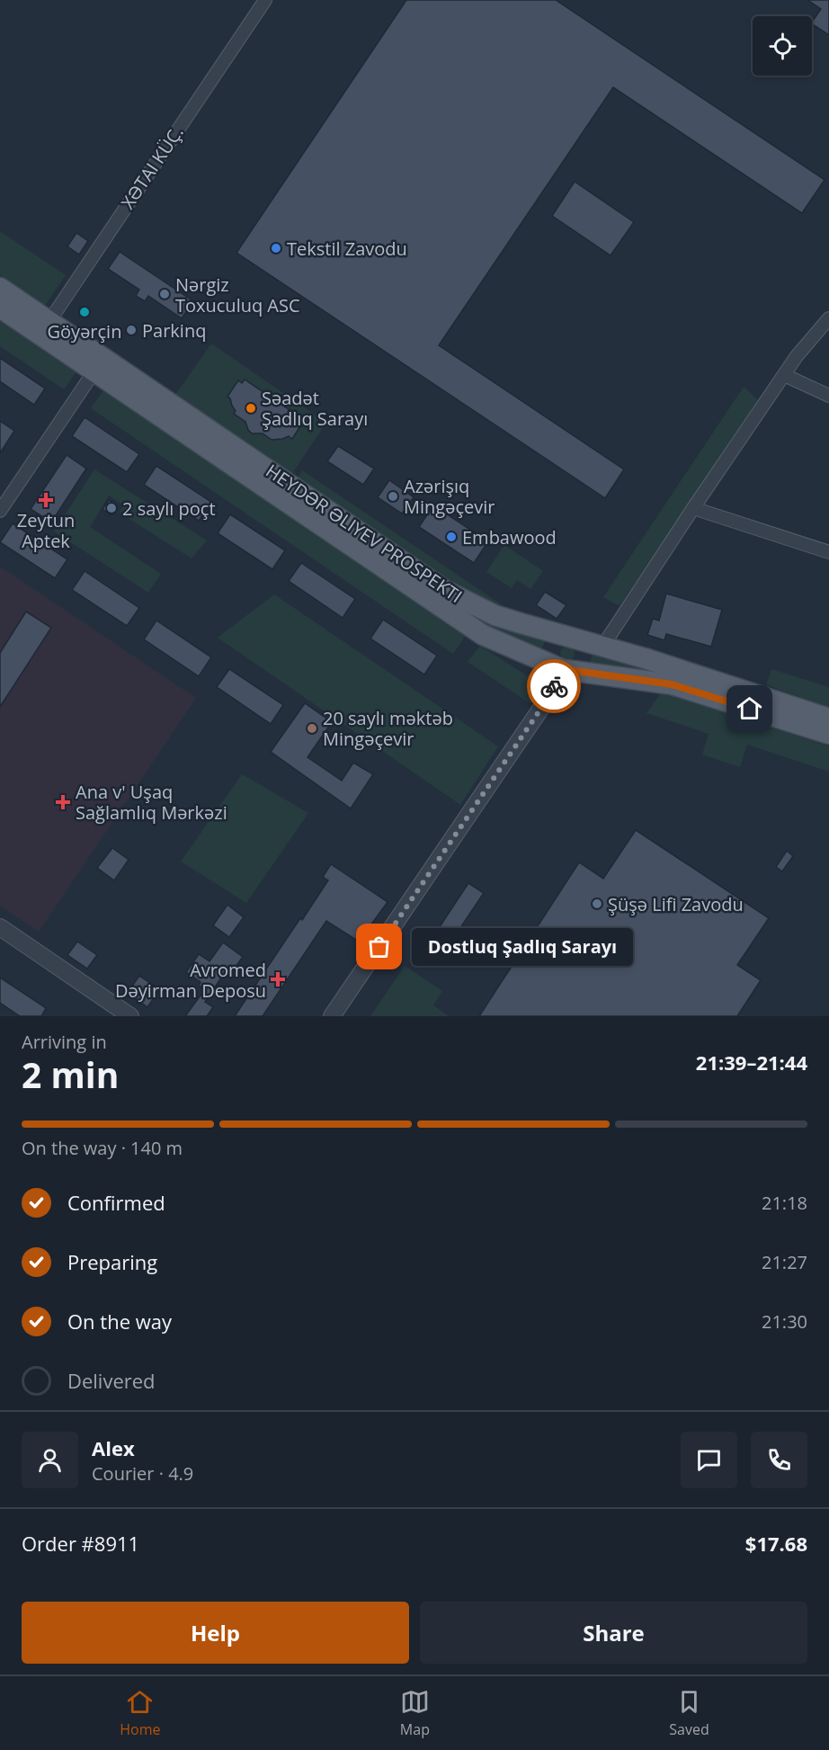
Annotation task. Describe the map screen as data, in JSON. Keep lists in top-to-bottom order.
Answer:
{
  "streets": {
    "main road": ["HEYDƏR ƏLIYEV PROSPEKTI"],
    "street": ["XƏTAI KÜÇ."]
  },
  "crossings": [
    ["XƏTAI KÜÇ.", "HEYDƏR ƏLIYEV PROSPEKTI"]
  ],
  "places": {
    "other": [
      "Tekstil Zavodu",
      "Nərgiz Toxuculuq ASC",
      "Göyərçin",
      "Parkinq",
      "Səadət Şadlıq Sarayı",
      "Azərişıq Mingəçevir",
      "2 saylı poçt",
      "Embawood",
      "20 saylı məktəb Mingəçevir",
      "Şüşə Lifi Zavodu",
      "Dostluq Şadlıq Sarayı"
    ],
    "health": ["Zeytun Aptek", "Ana v' Uşaq Sağlamlıq Mərkəzi", "Avromed Dəyirman Deposu"]
  },
  "page": {
    "bubble": "Dostluq Şadlıq Sarayı",
    "heading": ["2 min", "Arriving in", "21:39–21:44"],
    "panel": [
      "Alex",
      "Courier · 4.9",
      "Order #8911",
      "$17.68"
    ],
    "bar": "On the way · 140 m",
    "list": [
      ["Confirmed", "21:18"],
      ["Preparing", "21:27"],
      ["On the way", "21:30"],
      "Delivered"
    ],
    "buttons": ["Help", "Share"],
    "tabs": ["Home", "Map", "Saved"]
  }
}
